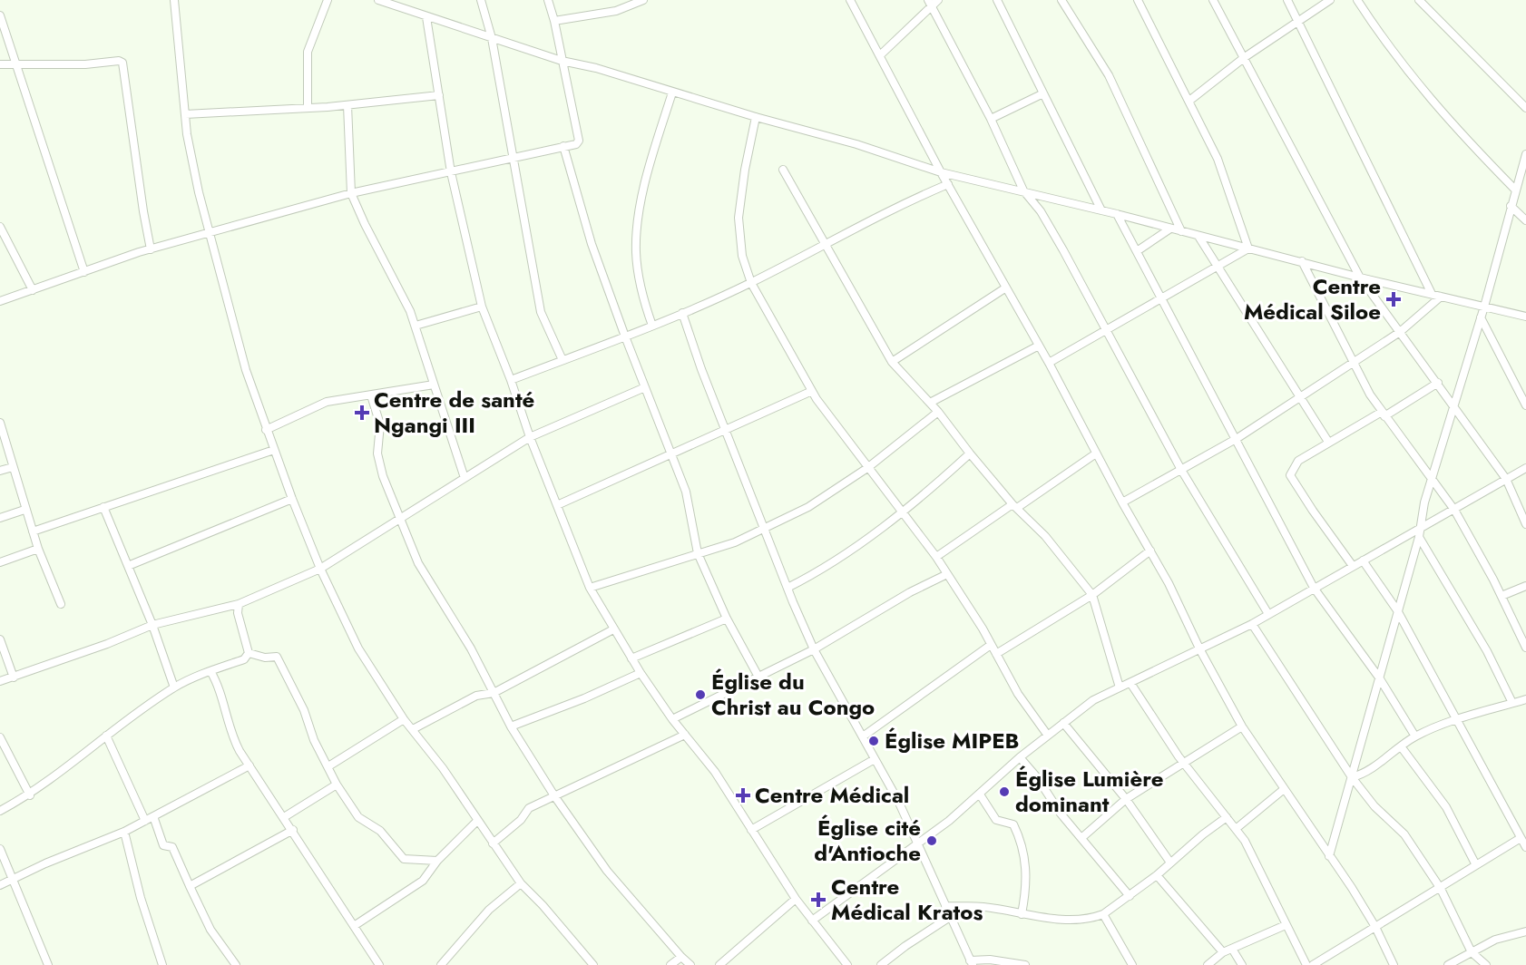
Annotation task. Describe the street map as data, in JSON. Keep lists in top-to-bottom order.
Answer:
{
  "places": {
    "health": [
      "Centre Médical Siloe",
      "Centre de santé Ngangi III",
      "Centre Médical",
      "Centre Médical Kratos"
    ],
    "other": [
      "Église du Christ au Congo",
      "Église MIPEB",
      "Église Lumière dominant",
      "Église cité d'Antioche"
    ]
  }
}
